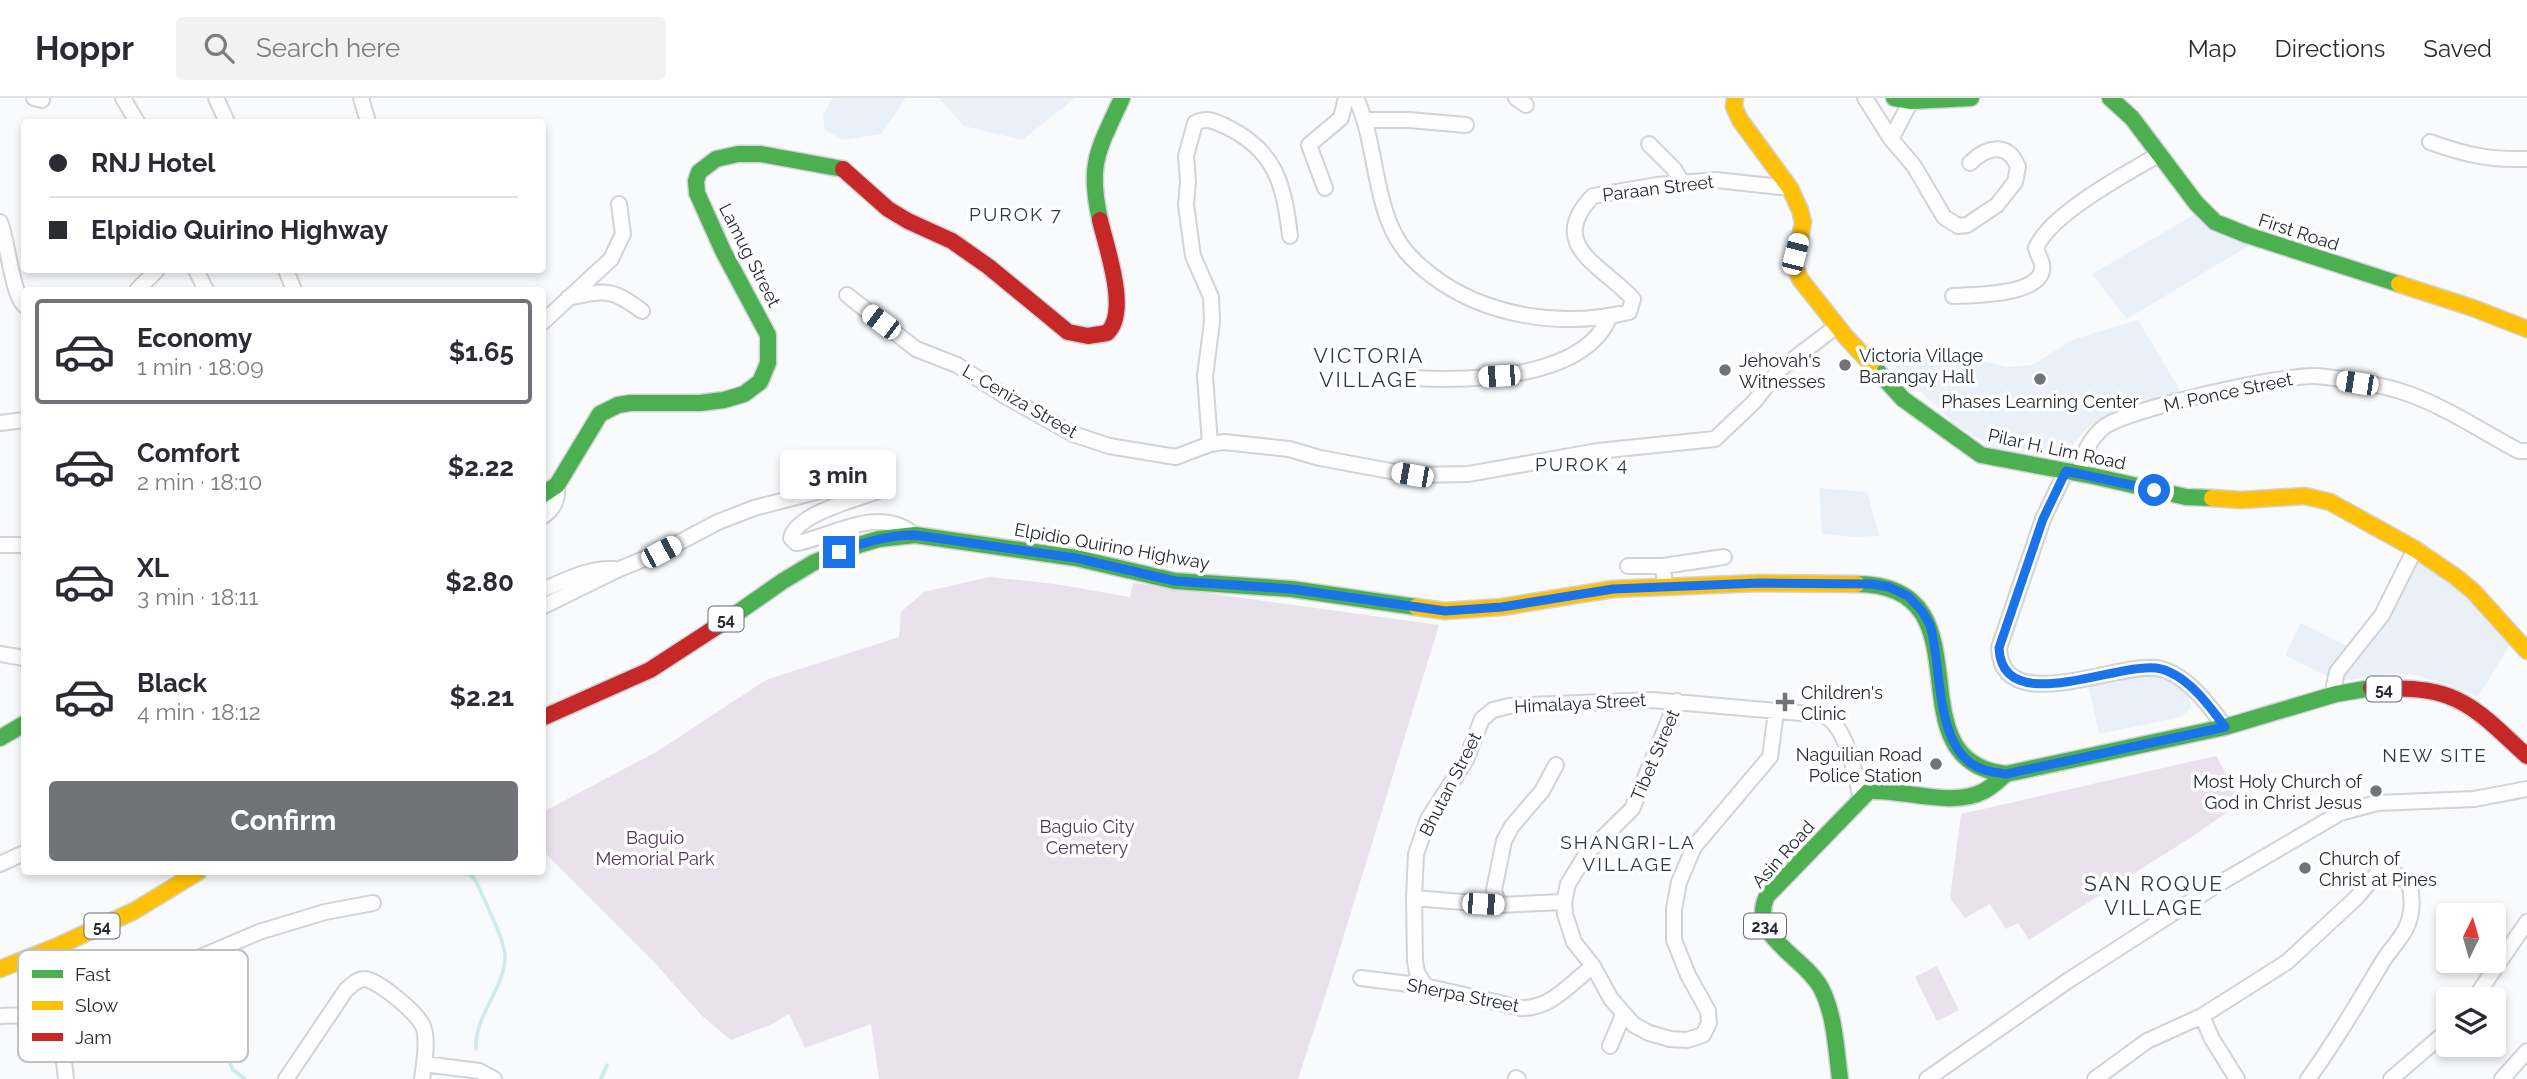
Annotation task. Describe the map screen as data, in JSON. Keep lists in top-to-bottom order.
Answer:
{
  "streets": {
    "main road": [
      "First Road",
      "Lamug Street",
      "Pilar H. Lim Road",
      "Elpidio Quirino Highway",
      "54",
      "Asin Road",
      "234"
    ],
    "street": [
      "Paraan Street",
      "M. Ponce Street",
      "L. Ceniza Street",
      "Himalaya Street",
      "Tibet Street",
      "Bhutan Street",
      "Sherpa Street"
    ]
  },
  "crossings": [
    ["Paraan Street", "Pilar H. Lim Road"],
    ["M. Ponce Street", "Pilar H. Lim Road"],
    ["M. Ponce Street", "Elpidio Quirino Highway"],
    ["Himalaya Street", "Tibet Street"],
    ["Himalaya Street", "Bhutan Street"],
    ["Himalaya Street", "Asin Road"],
    ["Bhutan Street", "Sherpa Street"]
  ],
  "districts": [
    "PUROK 7",
    "VICTORIA VILLAGE",
    "PUROK 4",
    "NEW SITE",
    "SHANGRI-LA VILLAGE",
    "SAN ROQUE VILLAGE"
  ],
  "parks": ["Baguio City Cemetery", "Baguio Memorial Park"],
  "places": {
    "other": [
      "Victoria Village Barangay Hall",
      "Jehovah's Witnesses",
      "Phases Learning Center",
      "Naguilian Road Police Station",
      "Most Holy Church of God in Christ Jesus",
      "Church of Christ at Pines"
    ],
    "health": ["Children's Clinic"]
  },
  "legend": ["Fast", "Slow", "Jam"],
  "north": "top",
  "page": {
    "header": "Hoppr",
    "search": "Search here",
    "nav": ["Map", "Directions", "Saved"],
    "banner": ["RNJ Hotel", "Elpidio Quirino Highway"],
    "list": [
      {
        "name": "Economy",
        "note": "1 min · 18:09",
        "value": "$1.65"
      },
      {
        "name": "Comfort",
        "note": "2 min · 18:10",
        "value": "$2.22"
      },
      {
        "name": "XL",
        "note": "3 min · 18:11",
        "value": "$2.80"
      },
      {
        "name": "Black",
        "note": "4 min · 18:12",
        "value": "$2.21"
      }
    ],
    "bubble": "3 min",
    "buttons": "Confirm"
  }
}
